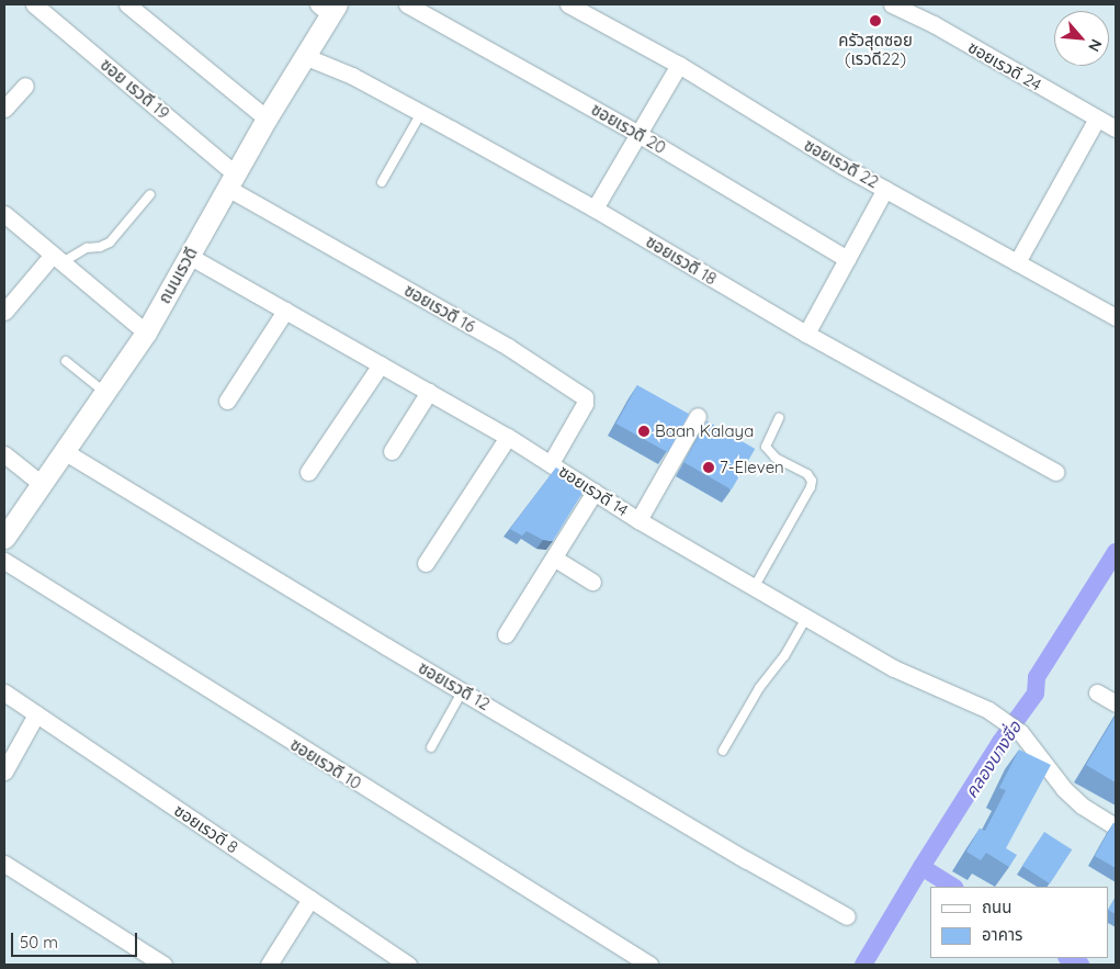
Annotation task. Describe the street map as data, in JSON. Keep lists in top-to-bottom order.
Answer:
{
  "streets": {
    "street": [
      "ซอยเรวดี 24",
      "ซอย เรวดี 19",
      "ซอยเรวดี 20",
      "ซอยเรวดี 22",
      "ซอยเรวดี 18",
      "ถนนเรวดี",
      "ซอยเรวดี 16",
      "ซอยเรวดี 14",
      "ซอยเรวดี 12",
      "ซอยเรวดี 10",
      "ซอยเรวดี 8"
    ]
  },
  "crossings": [
    ["ซอย เรวดี 19", "ถนนเรวดี"],
    ["ซอย เรวดี 19", "ซอยเรวดี 16"],
    ["ซอยเรวดี 18", "ถนนเรวดี"],
    ["ถนนเรวดี", "ซอยเรวดี 16"],
    ["ถนนเรวดี", "ซอยเรวดี 14"],
    ["ถนนเรวดี", "ซอยเรวดี 12"],
    ["ซอยเรวดี 16", "ซอยเรวดี 14"]
  ],
  "water": ["คลองบางซื่อ"],
  "places": ["ครัวสุดซอย (เรวดี22)", "Baan Kalaya", "7-Eleven"],
  "legend": ["ถนน", "อาคาร"],
  "scale_bar": "50 m",
  "north": "bottom right"
}
